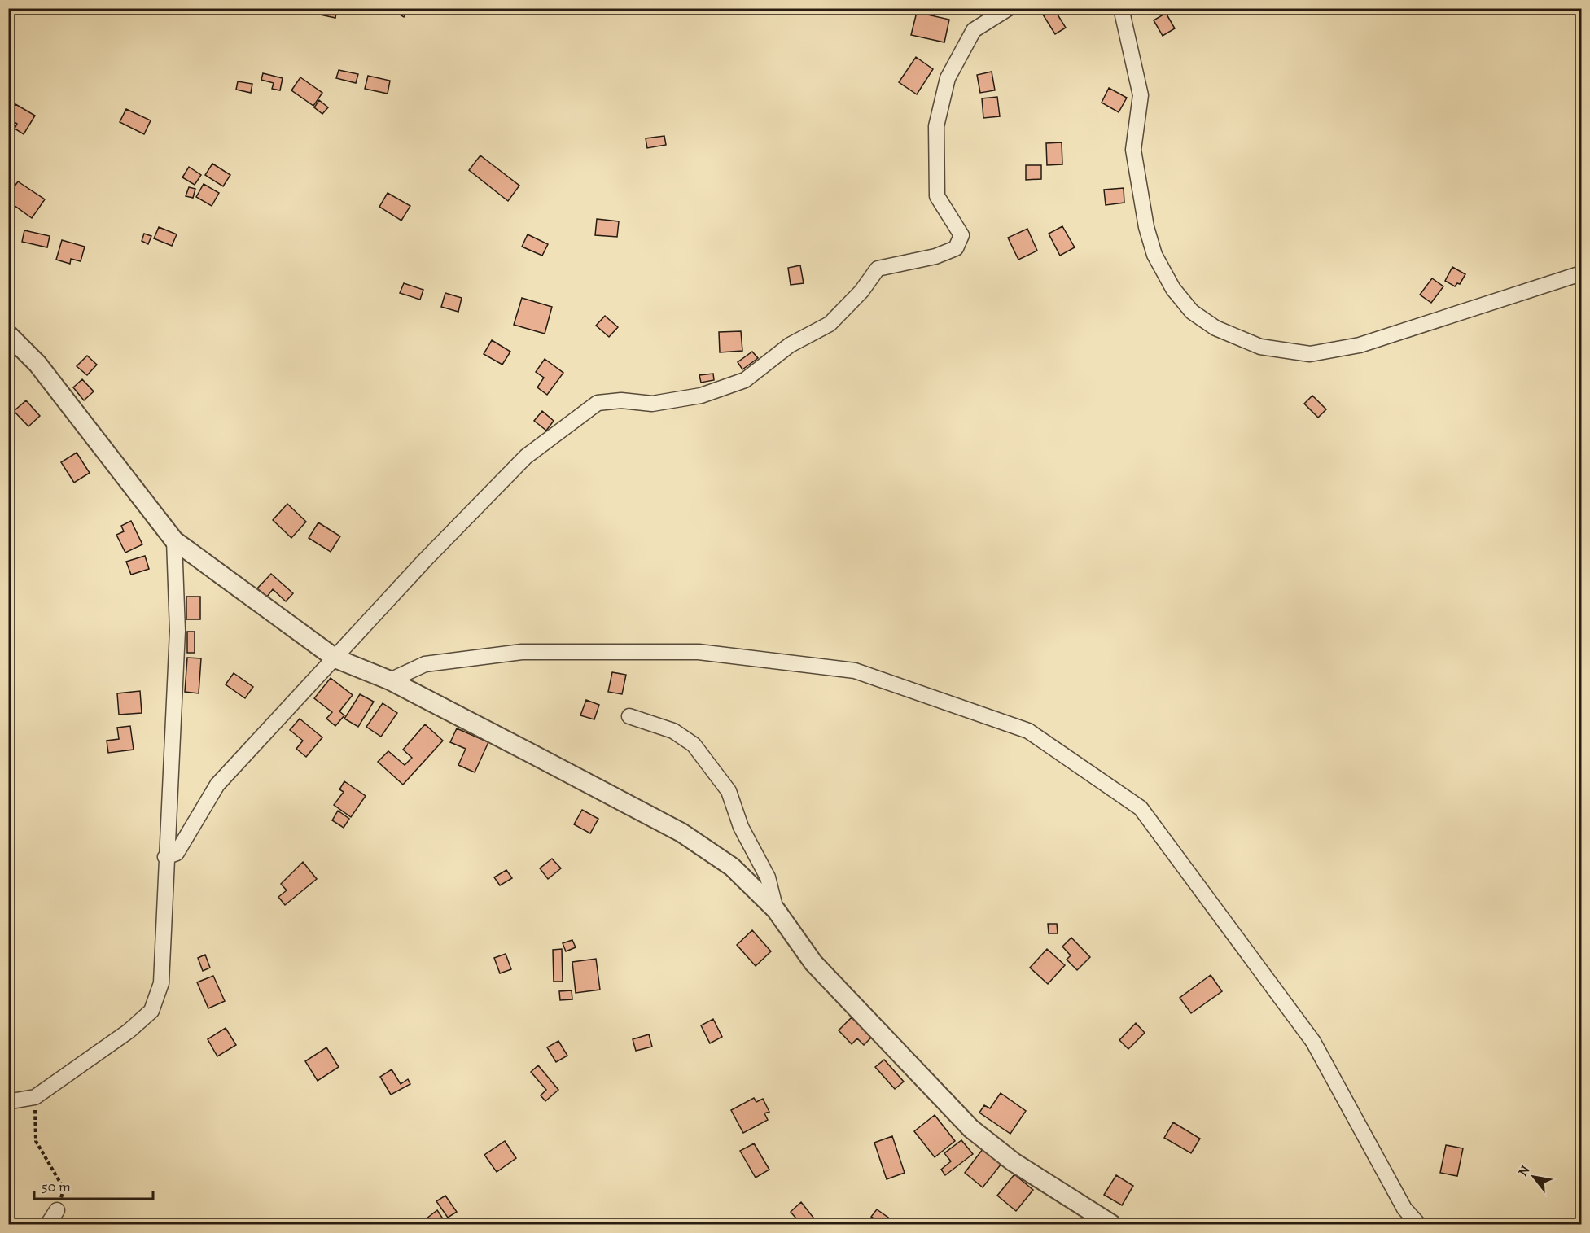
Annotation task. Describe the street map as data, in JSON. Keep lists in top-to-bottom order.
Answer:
{
  "scale_bar": "50 m",
  "north": "top left"
}
